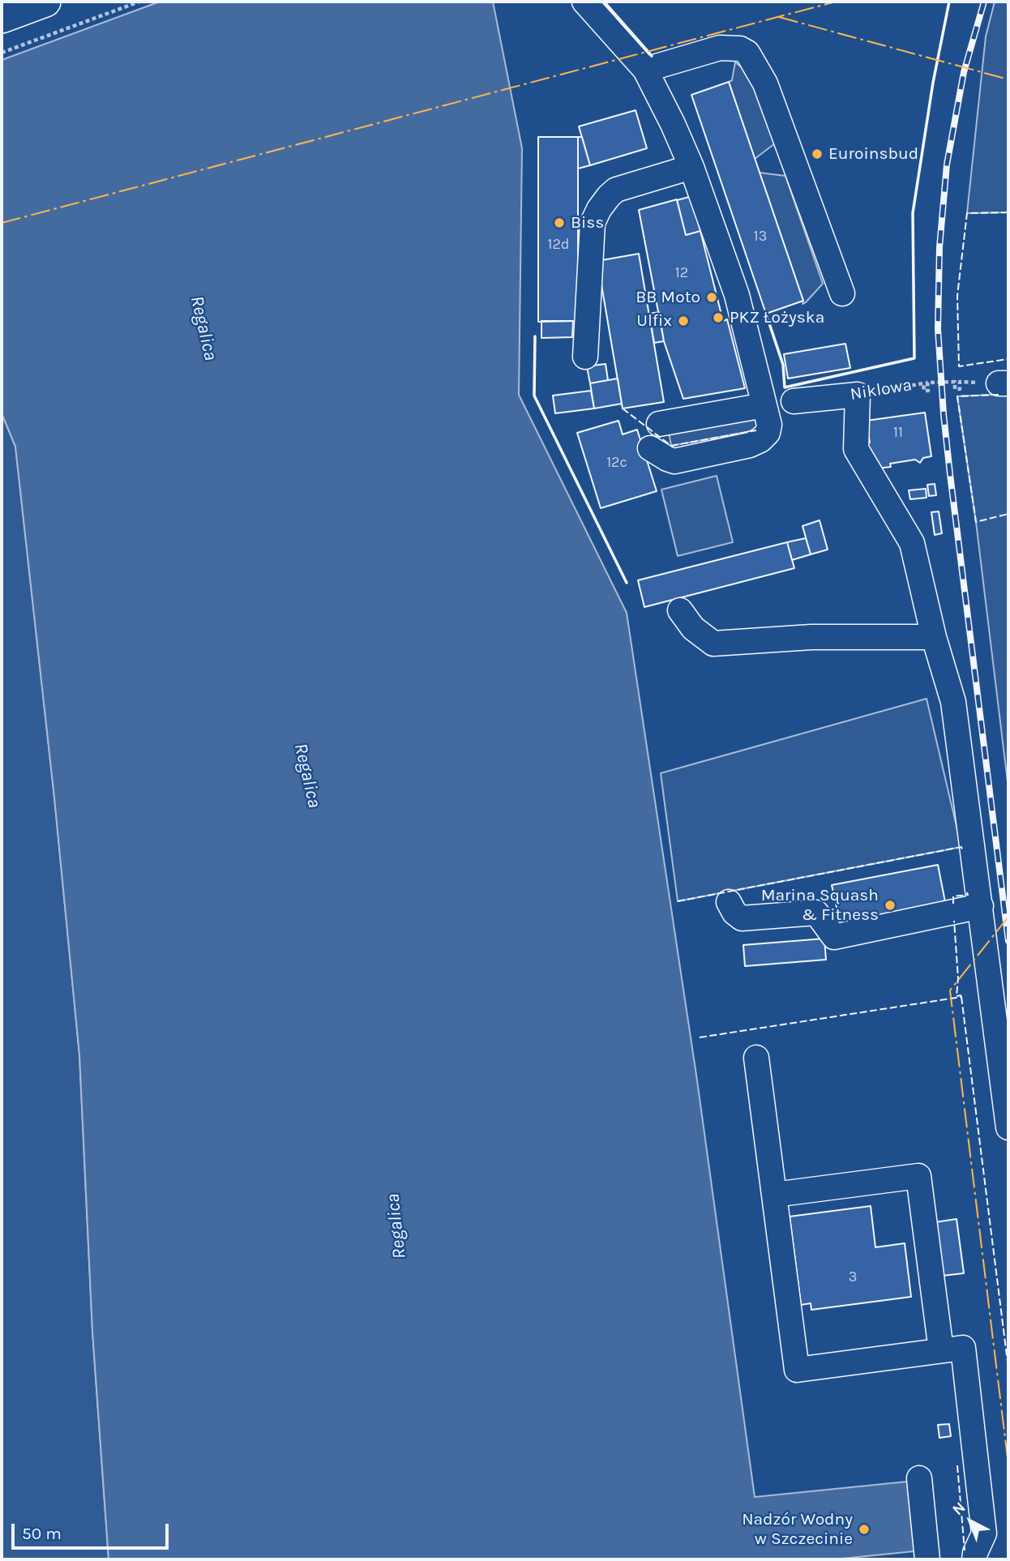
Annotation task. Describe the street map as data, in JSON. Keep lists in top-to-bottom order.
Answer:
{
  "streets": {
    "street": ["Niklowa"]
  },
  "water": ["Regalica"],
  "places": [
    "Euroinsbud",
    "Biss",
    "BB Moto",
    "PKZ Łożyska",
    "Ulfix",
    "Marina Squash & Fitness",
    "Nadzór Wodny w Szczecinie"
  ],
  "house_numbers": [
    "13",
    "12d",
    "12",
    "11",
    "12c",
    "3"
  ],
  "scale_bar": "50 m",
  "north": "top left"
}
